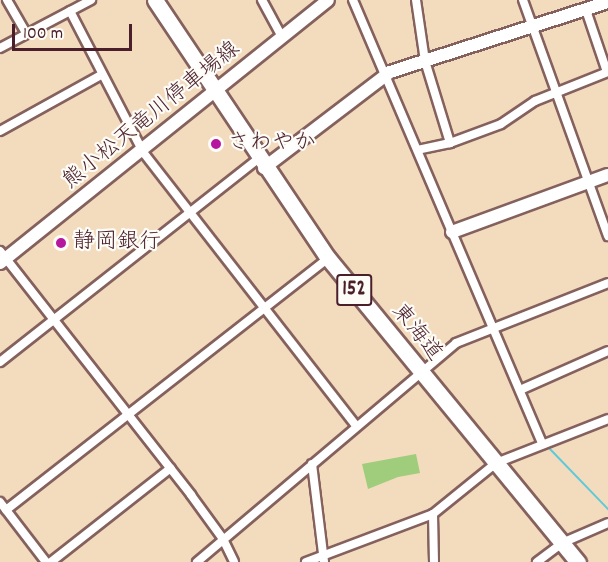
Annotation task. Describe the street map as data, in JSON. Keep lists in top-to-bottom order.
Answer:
{
  "streets": {
    "highway": ["152", "東海道"],
    "street": ["熊小松天竜川停車場線"]
  },
  "crossings": [
    ["熊小松天竜川停車場線", "東海道"]
  ],
  "places": ["さわやか", "静岡銀行"],
  "scale_bar": "100 m"
}
